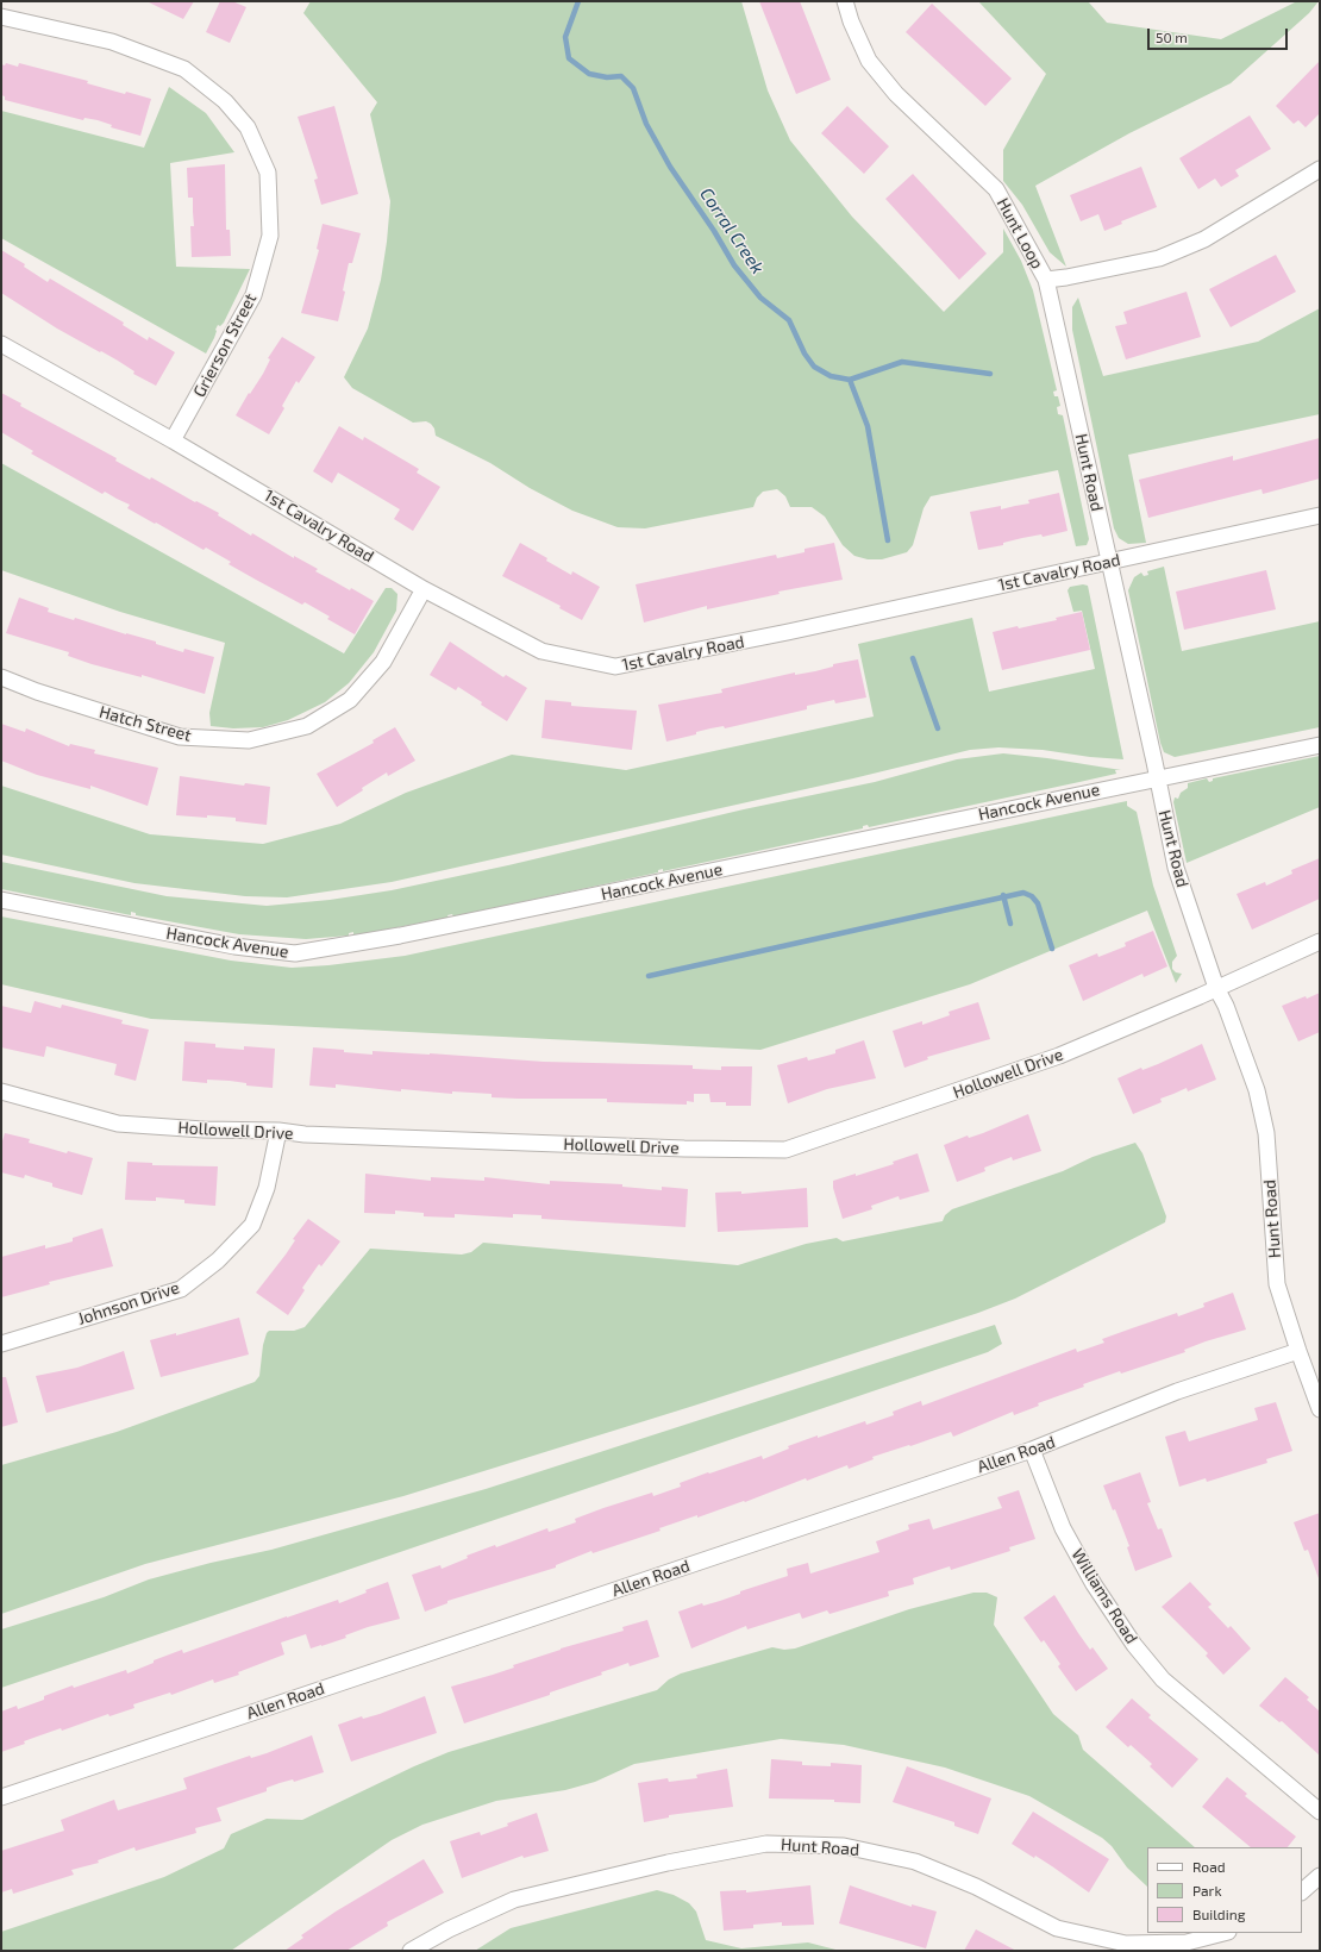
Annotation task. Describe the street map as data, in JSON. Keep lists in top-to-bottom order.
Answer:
{
  "streets": {
    "street": [
      "Hunt Loop",
      "Grierson Street",
      "Hunt Road",
      "1st Cavalry Road",
      "Hatch Street",
      "Hancock Avenue",
      "Hollowell Drive",
      "Johnson Drive",
      "Allen Road",
      "Williams Road"
    ]
  },
  "crossings": [
    ["Hunt Loop", "Hunt Road"],
    ["Grierson Street", "1st Cavalry Road"],
    ["Hunt Road", "1st Cavalry Road"],
    ["Hunt Road", "Hancock Avenue"],
    ["Hunt Road", "Hollowell Drive"],
    ["Hunt Road", "Allen Road"],
    ["1st Cavalry Road", "Hatch Street"],
    ["Hollowell Drive", "Johnson Drive"],
    ["Allen Road", "Williams Road"]
  ],
  "water": ["Corral Creek"],
  "legend": ["Road", "Park", "Building"],
  "scale_bar": "50 m"
}
